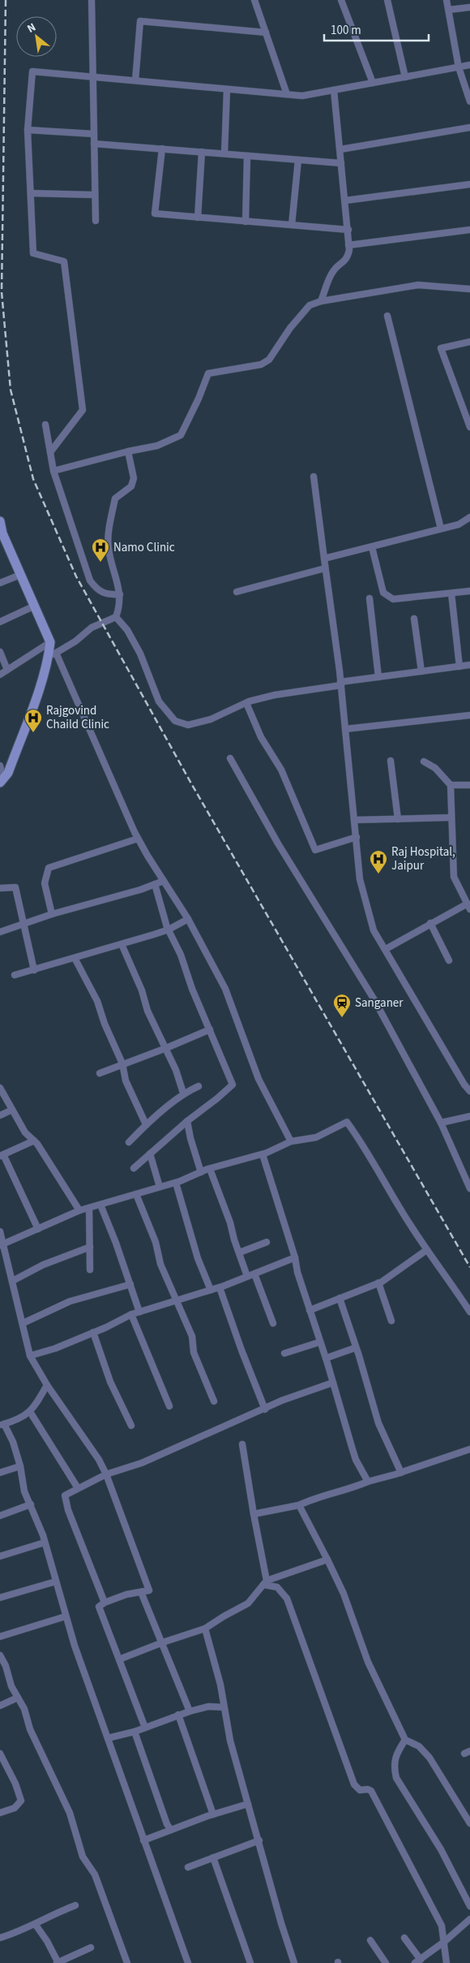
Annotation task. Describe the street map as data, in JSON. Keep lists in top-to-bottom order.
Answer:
{
  "places": {
    "hospital": ["Namo Clinic", "Rajgovind Chaild Clinic", "Raj Hospital, Jaipur"],
    "station": ["Sanganer"]
  },
  "scale_bar": "100 m",
  "north": "top left"
}
